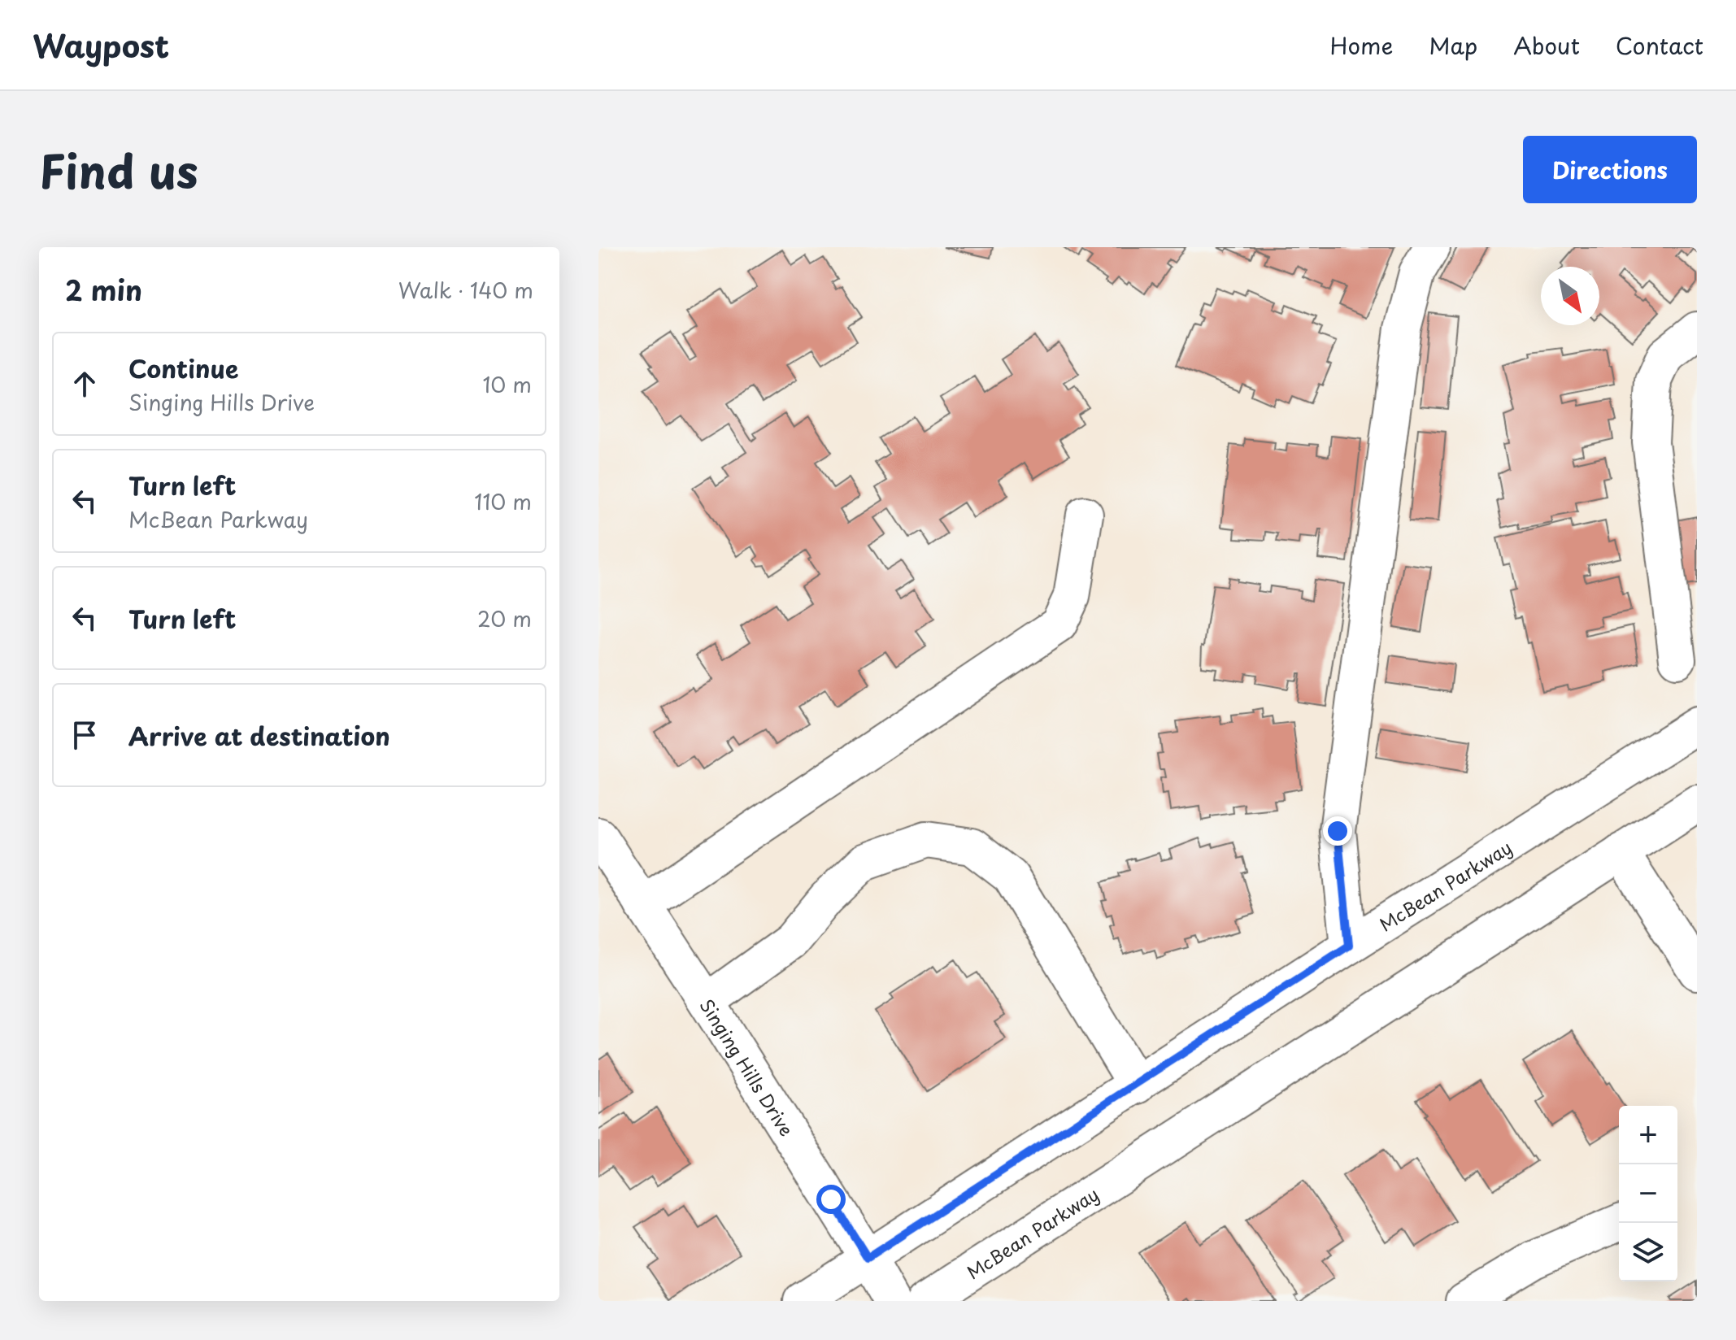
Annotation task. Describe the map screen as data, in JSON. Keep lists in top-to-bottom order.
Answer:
{
  "streets": {
    "main road": ["McBean Parkway", "Singing Hills Drive"]
  },
  "crossings": [
    ["McBean Parkway", "Singing Hills Drive"]
  ],
  "north": "bottom right",
  "page": {
    "header": "Waypost",
    "nav": [
      "Home",
      "Map",
      "About",
      "Contact"
    ],
    "title": "Find us",
    "buttons": "Directions",
    "heading": ["2 min", "Walk · 140 m"],
    "list": [
      ["Continue", "Singing Hills Drive", "10 m"],
      ["Turn left", "McBean Parkway", "110 m"],
      ["Turn left", "20 m"],
      "Arrive at destination"
    ],
    "map_buttons": ["+", "−"]
  }
}
